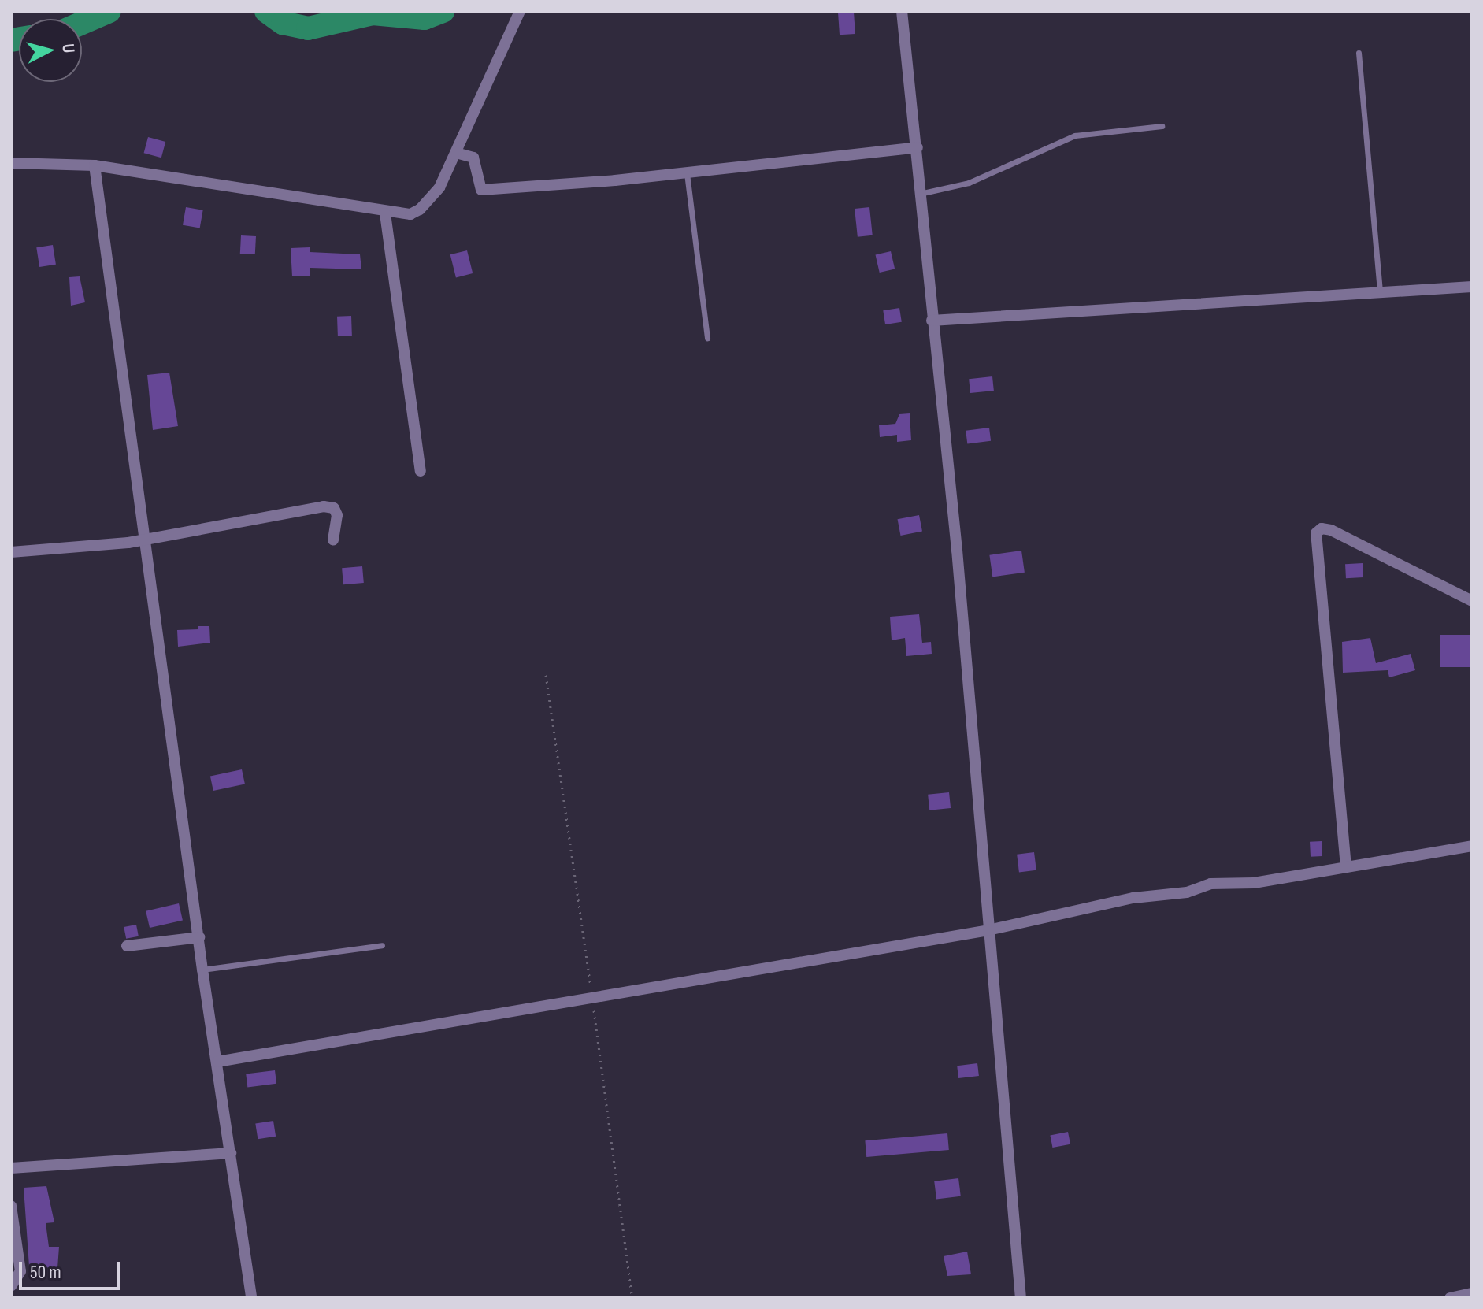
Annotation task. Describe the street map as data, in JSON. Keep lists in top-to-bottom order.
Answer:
{
  "scale_bar": "50 m",
  "north": "right"
}
